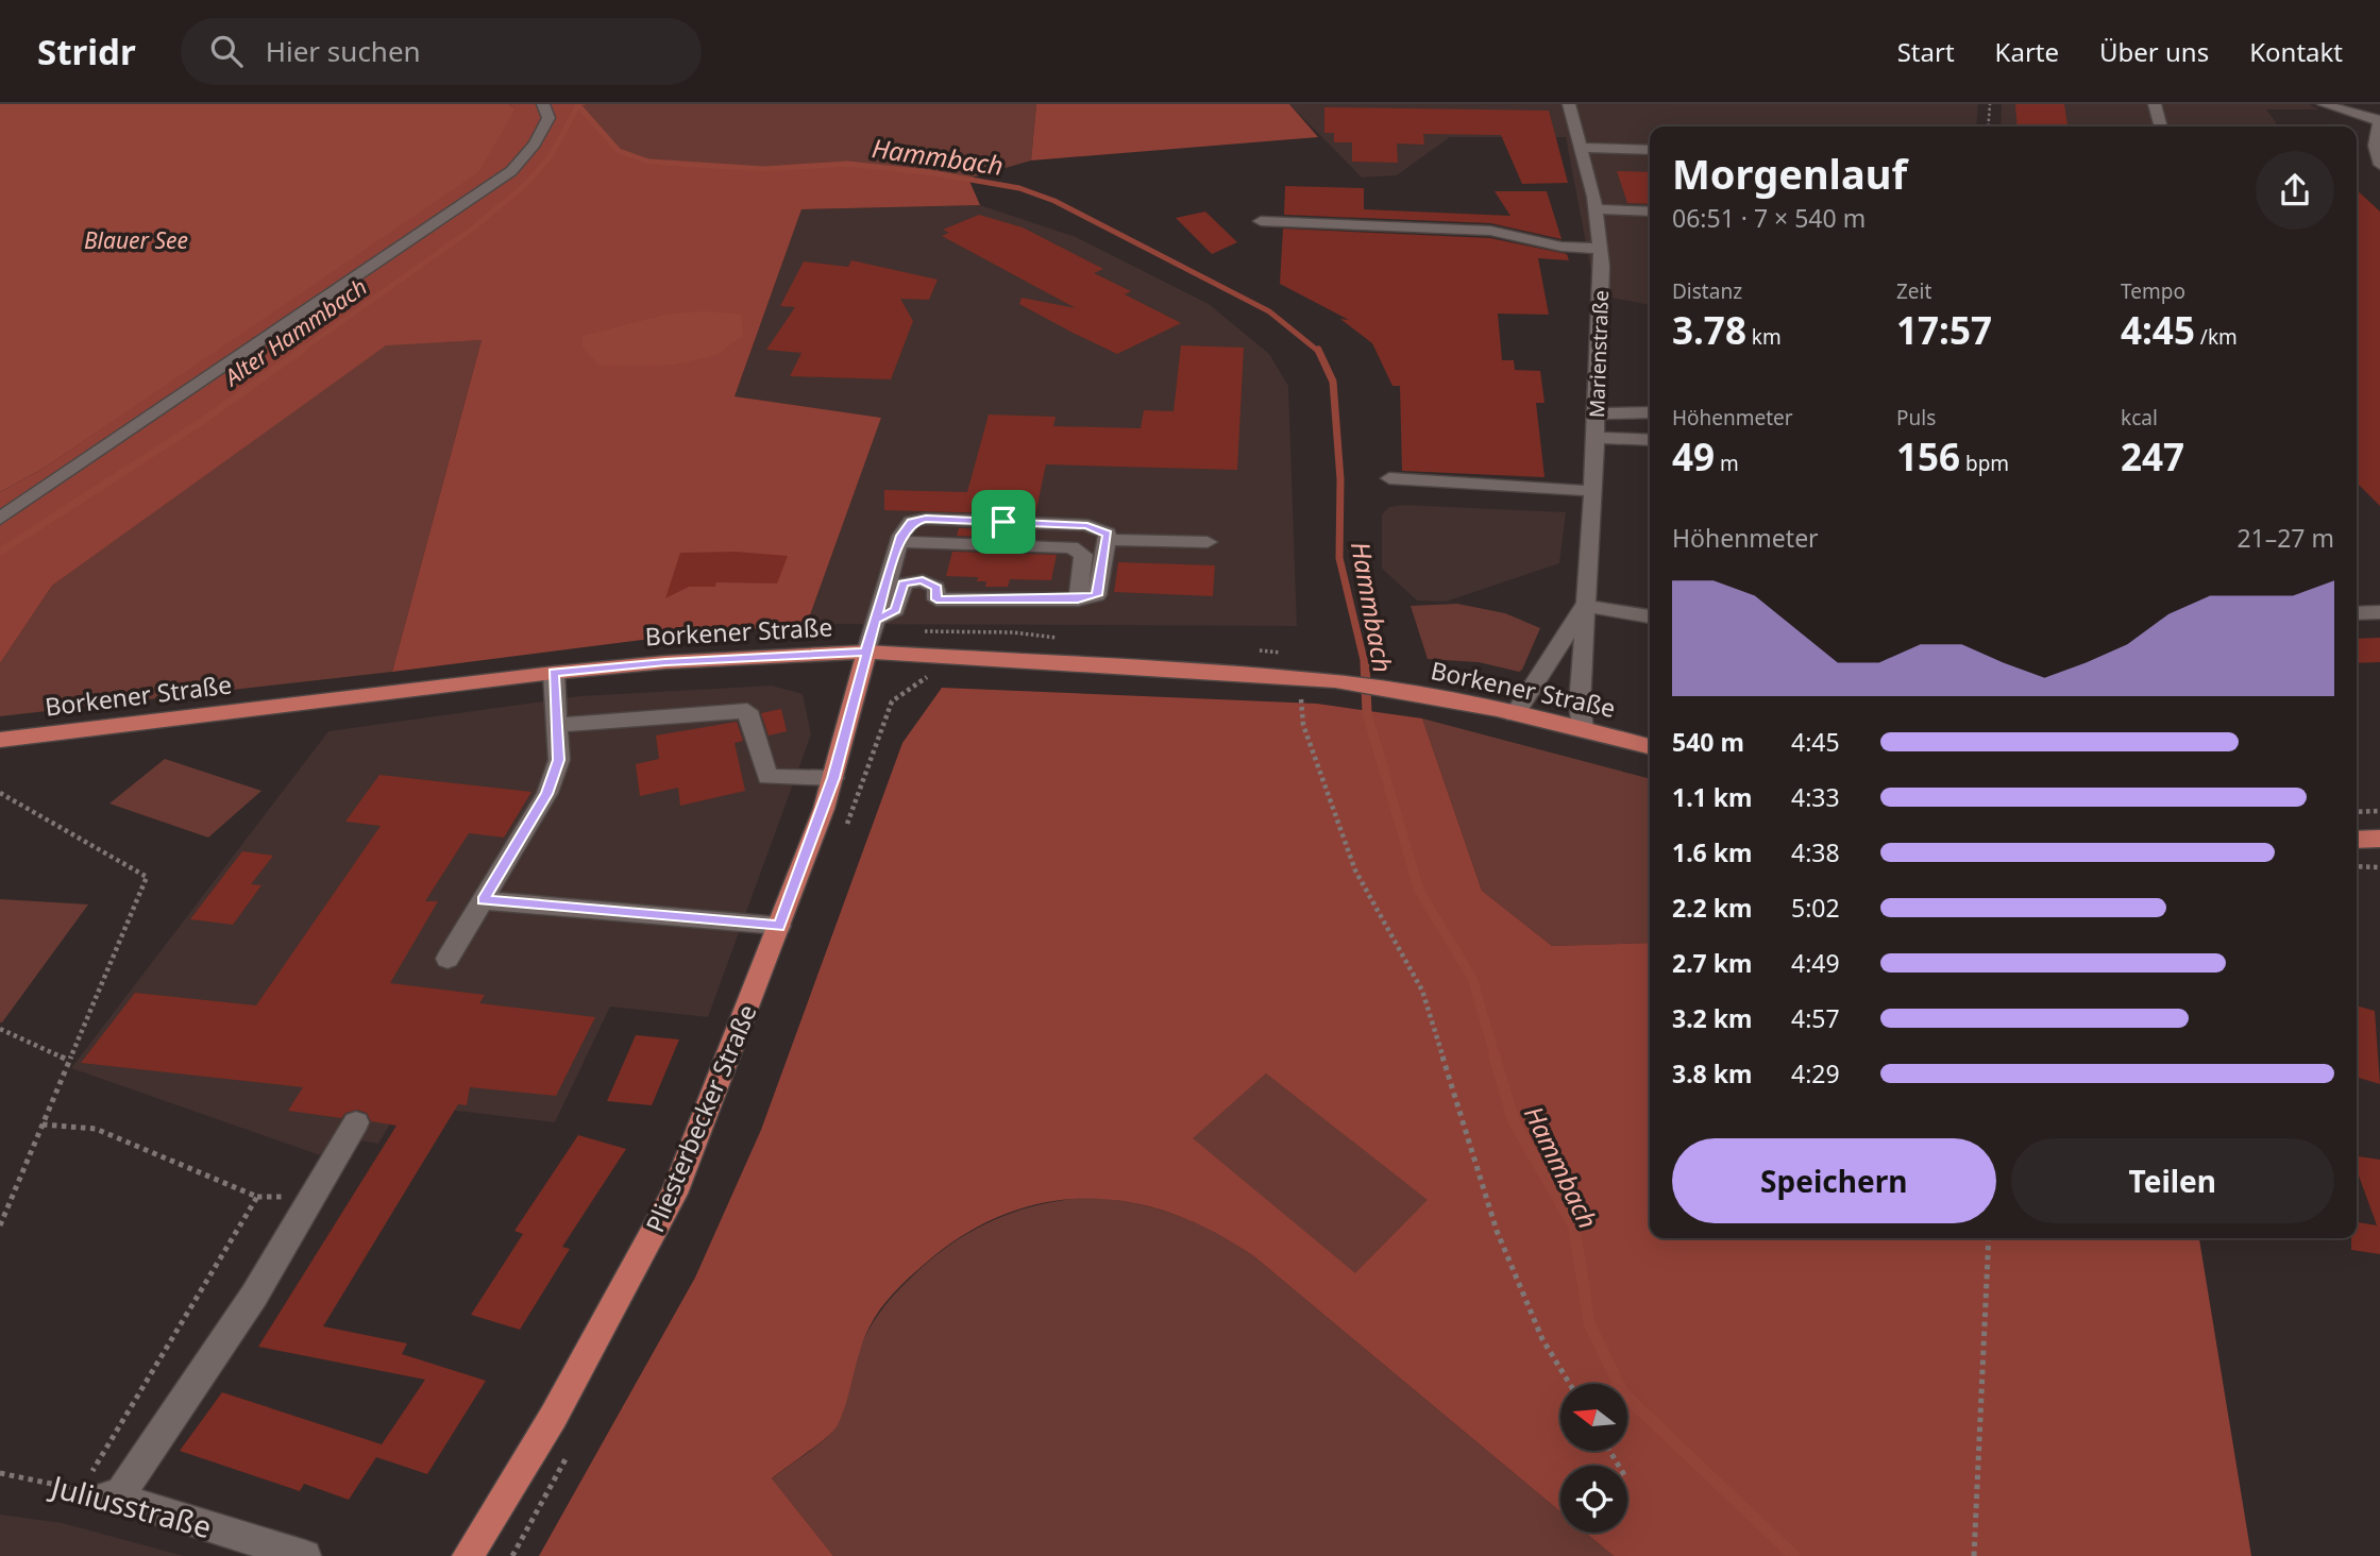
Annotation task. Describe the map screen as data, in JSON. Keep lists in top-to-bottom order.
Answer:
{
  "streets": {
    "main road": ["Borkener Straße", "Pliesterbecker Straße"],
    "street": ["Marienstraße", "Juliusstraße"]
  },
  "crossings": [
    ["Marienstraße", "Borkener Straße"],
    ["Borkener Straße", "Pliesterbecker Straße"]
  ],
  "water": ["Hammbach", "Blauer See", "Alter Hammbach"],
  "north": "left",
  "page": {
    "header": "Stridr",
    "search": "Hier suchen",
    "nav": [
      "Start",
      "Karte",
      "Über uns",
      "Kontakt"
    ],
    "heading": ["Morgenlauf", "06:51 · 7 × 540 m"],
    "stats": [
      ["Distanz", "3.78 km"],
      ["Zeit", "17:57"],
      ["Tempo", "4:45 /km"],
      ["Höhenmeter", "49 m"],
      ["Puls", "156 bpm"],
      ["kcal", "247"]
    ],
    "chart": ["Höhenmeter", "21–27 m"],
    "list": [
      {
        "name": "540 m",
        "note": "4:45"
      },
      {
        "name": "1.1 km",
        "note": "4:33"
      },
      {
        "name": "1.6 km",
        "note": "4:38"
      },
      {
        "name": "2.2 km",
        "note": "5:02"
      },
      {
        "name": "2.7 km",
        "note": "4:49"
      },
      {
        "name": "3.2 km",
        "note": "4:57"
      },
      {
        "name": "3.8 km",
        "note": "4:29"
      }
    ],
    "buttons": ["Speichern", "Teilen"]
  }
}
